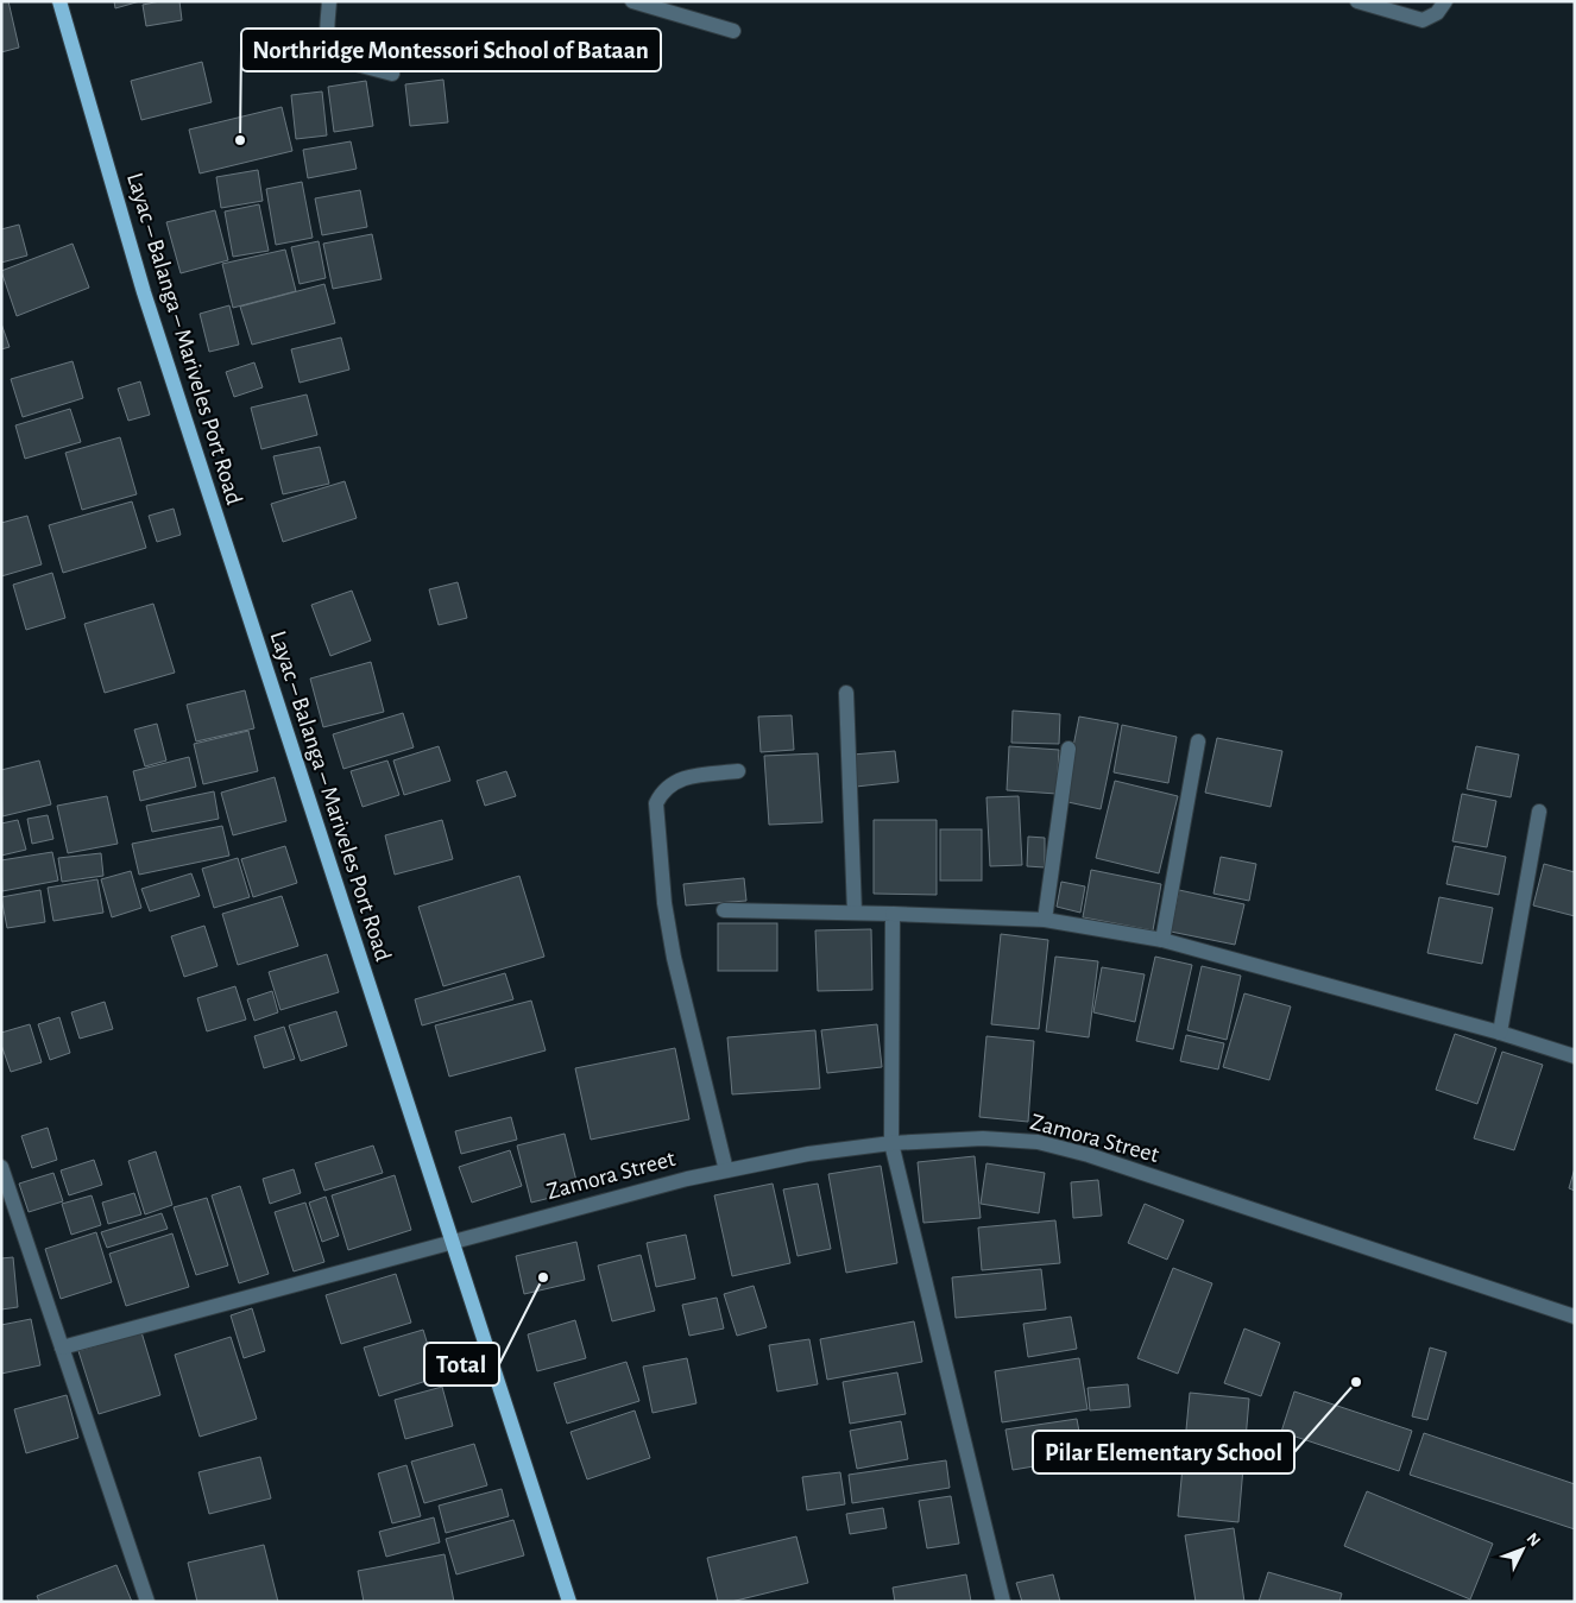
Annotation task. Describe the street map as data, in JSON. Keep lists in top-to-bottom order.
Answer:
{
  "streets": {
    "main road": ["Layac – Balanga – Mariveles Port Road"],
    "street": ["Zamora Street"]
  },
  "crossings": [
    ["Layac – Balanga – Mariveles Port Road", "Zamora Street"]
  ],
  "places": ["Northridge Montessori School of Bataan", "Total", "Pilar Elementary School"],
  "north": "top right"
}
